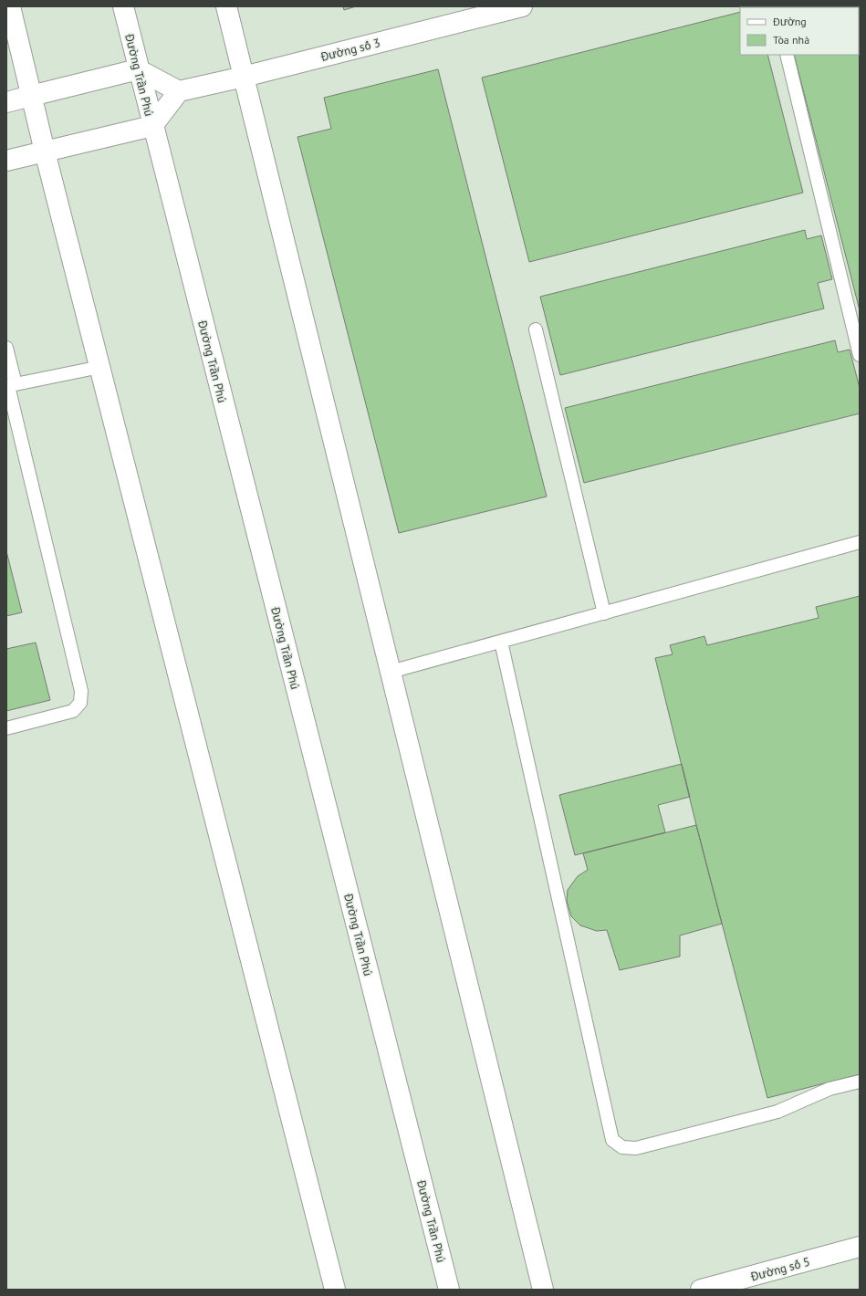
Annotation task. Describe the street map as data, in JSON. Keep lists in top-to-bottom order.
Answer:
{
  "streets": {
    "main road": ["Đường số 3", "Đường Trần Phú", "Đường số 5"]
  },
  "legend": ["Đường", "Tòa nhà"]
}
